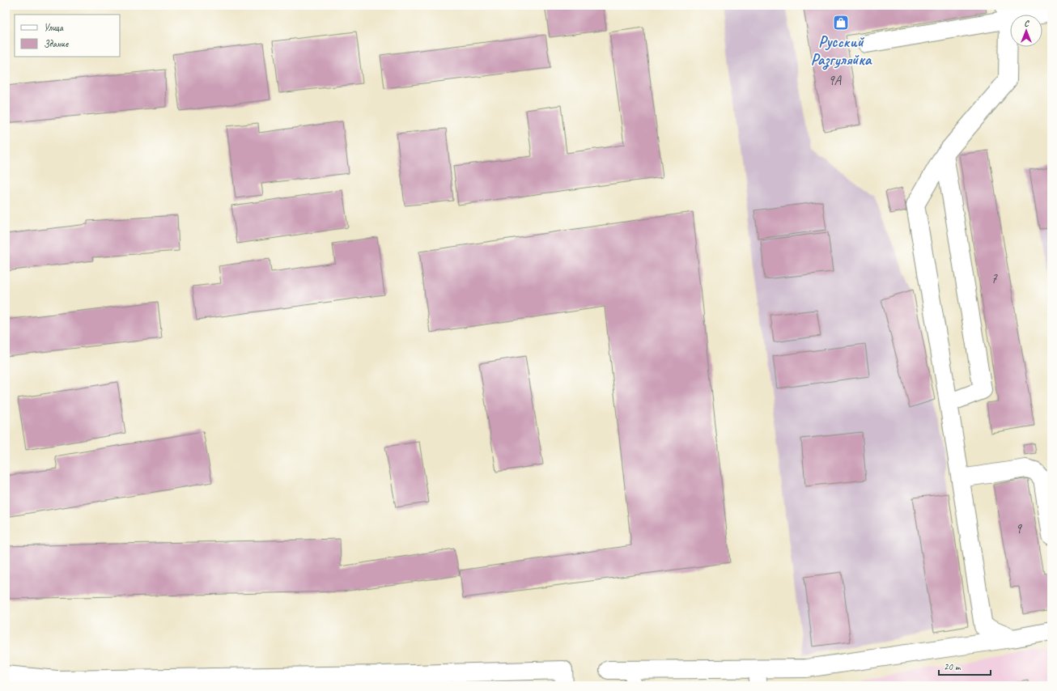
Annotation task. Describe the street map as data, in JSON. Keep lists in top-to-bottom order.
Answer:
{
  "places": {
    "shop": ["Русский Разгуляйка"]
  },
  "house_numbers": ["9А", "7", "9"],
  "legend": ["Улица", "Здание"],
  "scale_bar": "20 m",
  "north": "top"
}
